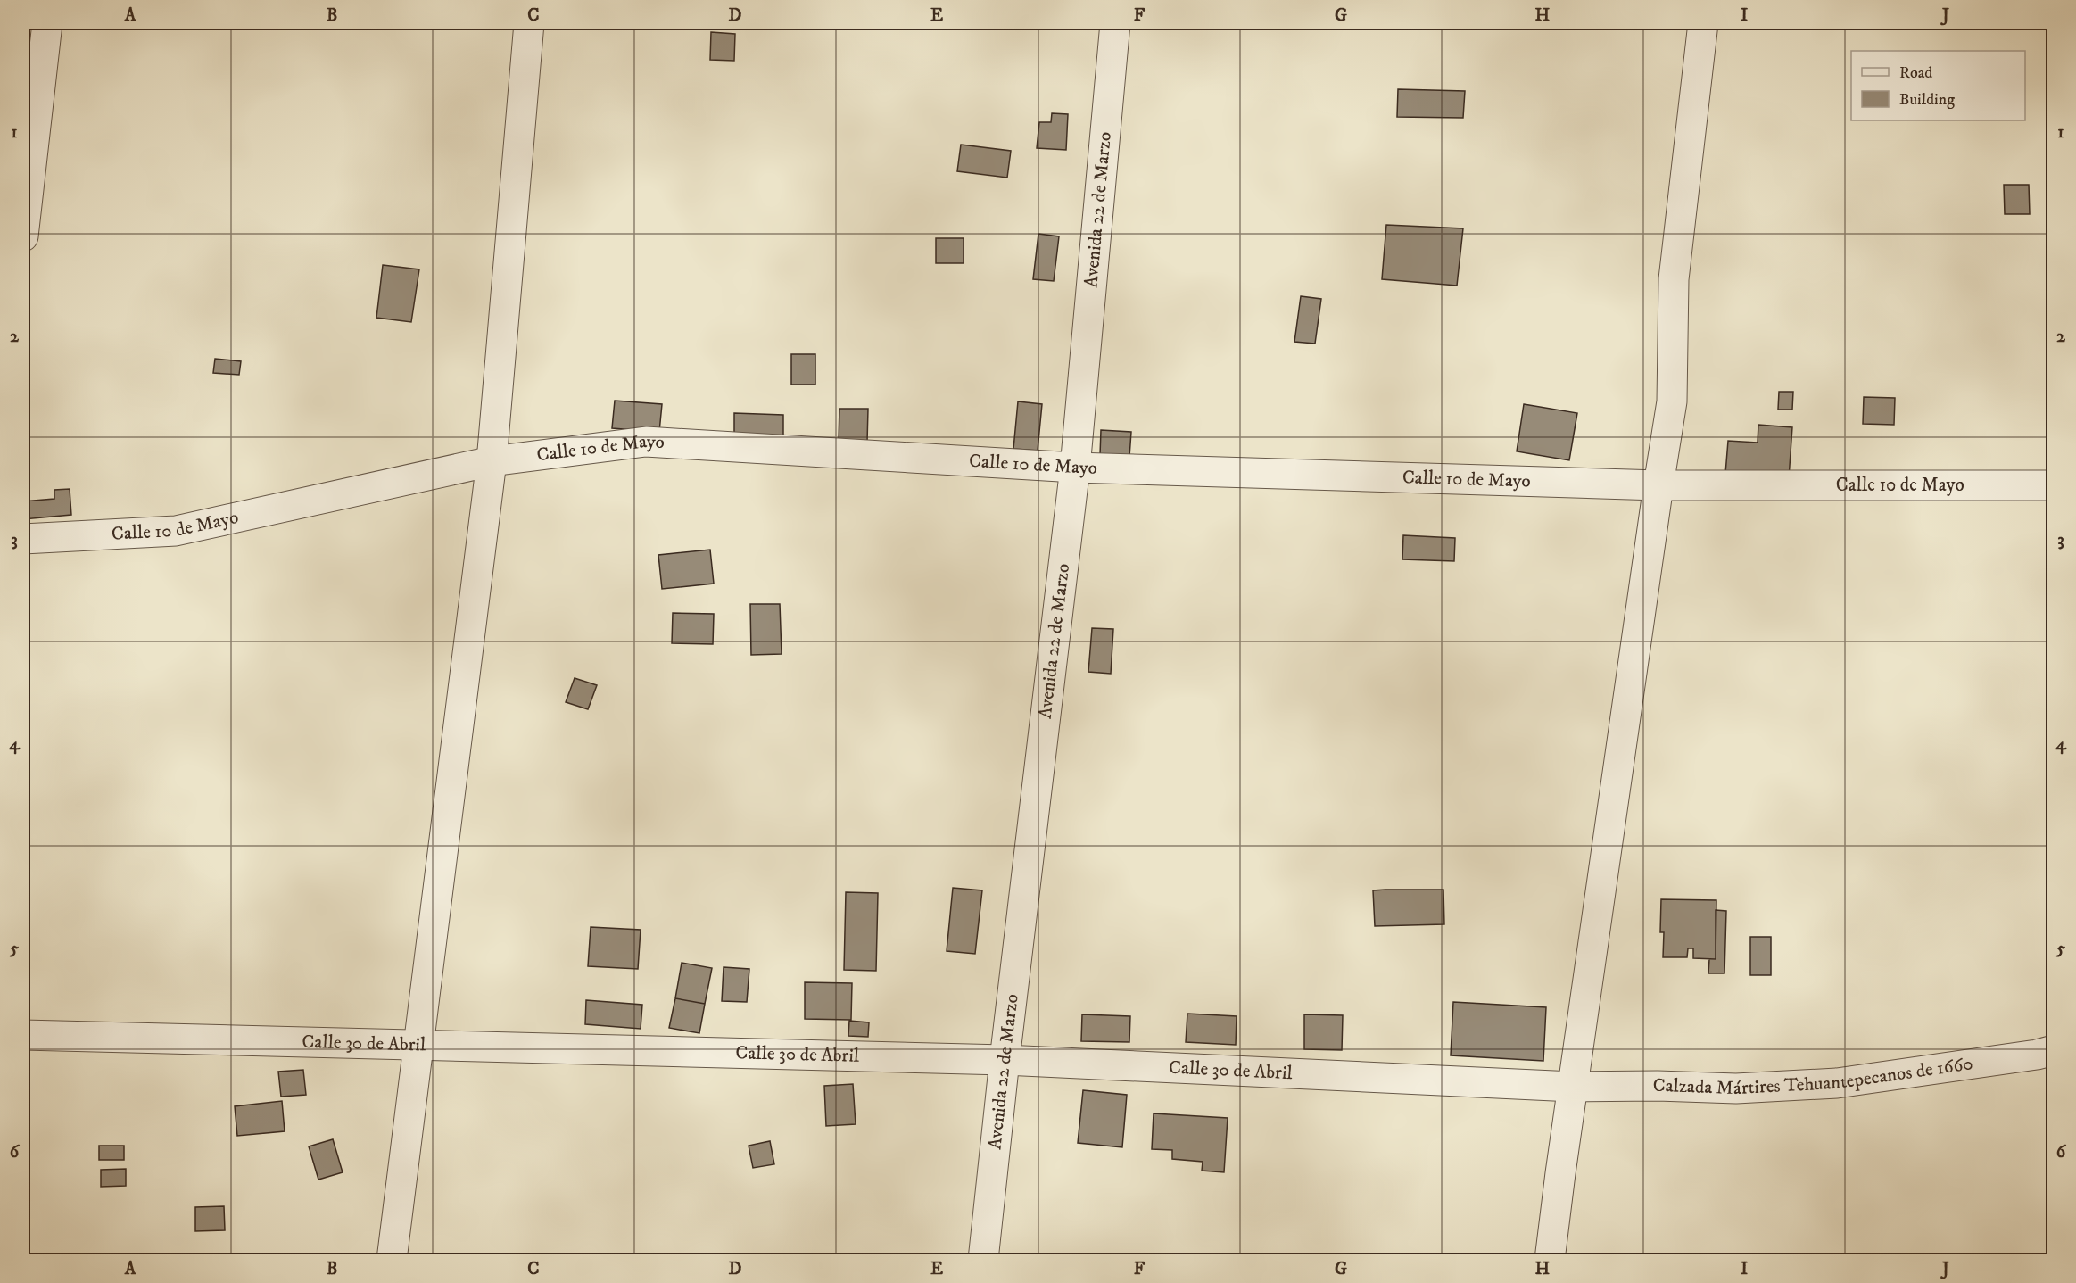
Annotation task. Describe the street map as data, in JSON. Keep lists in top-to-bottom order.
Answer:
{
  "streets": {
    "street": [
      "Avenida 22 de Marzo",
      "Calle 10 de Mayo",
      "Calle 30 de Abril",
      "Calzada Mártires Tehuantepecanos de 1660"
    ]
  },
  "crossings": [
    ["Avenida 22 de Marzo", "Calle 10 de Mayo"],
    ["Avenida 22 de Marzo", "Calle 30 de Abril"],
    ["Calle 30 de Abril", "Calzada Mártires Tehuantepecanos de 1660"]
  ],
  "legend": ["Road", "Building"],
  "grid": {
    "columns": [
      "A",
      "B",
      "C",
      "D",
      "E",
      "F",
      "G",
      "H",
      "I",
      "J"
    ],
    "rows": [
      "1",
      "2",
      "3",
      "4",
      "5",
      "6"
    ]
  }
}
